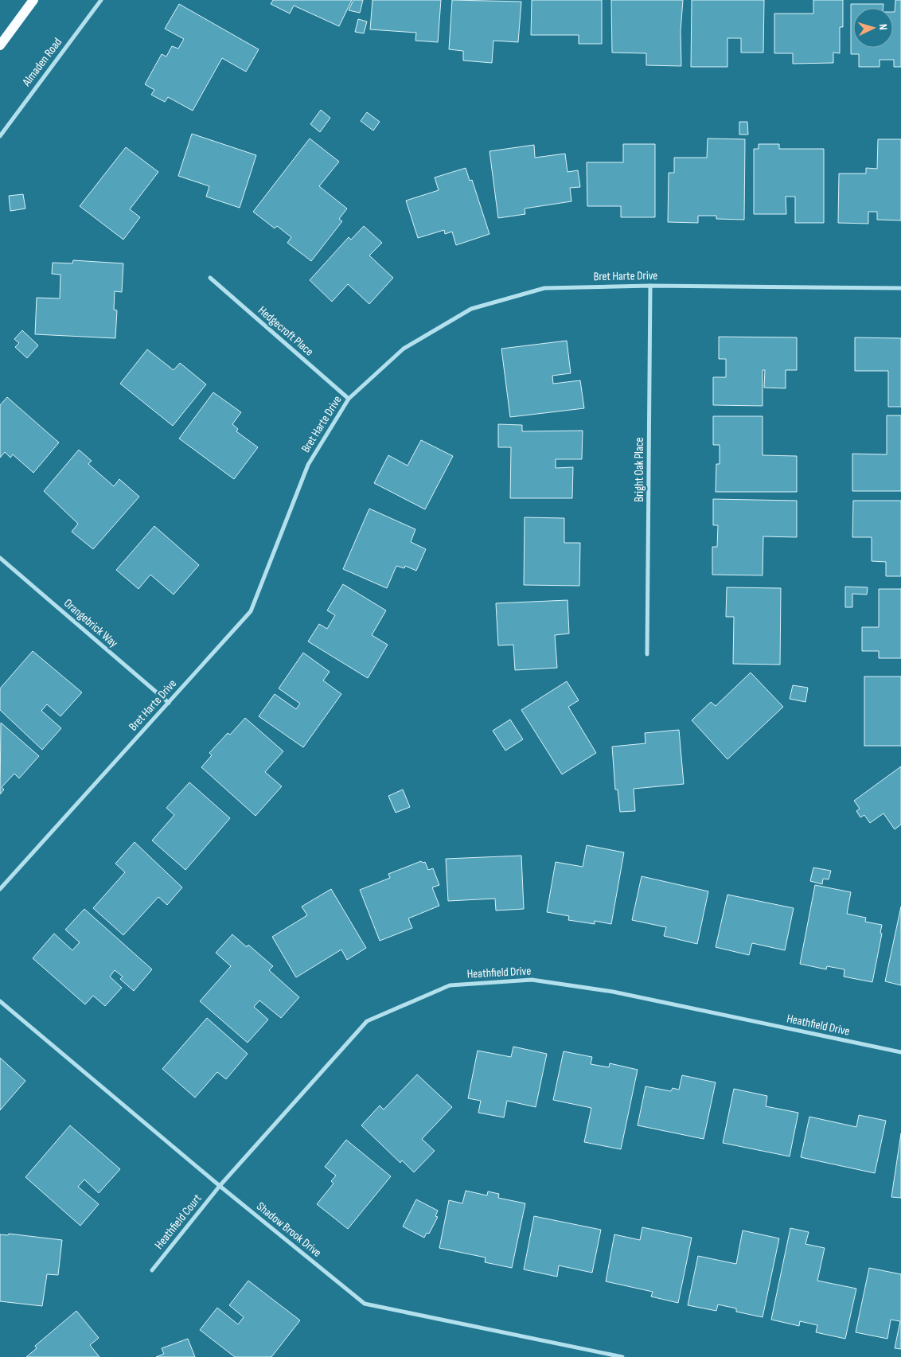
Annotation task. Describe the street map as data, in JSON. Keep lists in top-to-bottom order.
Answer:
{
  "streets": {
    "street": [
      "Almaden Road",
      "Bret Harte Drive",
      "Hedgecroft Place",
      "Bright Oak Place",
      "Orangebrick Way",
      "Heathfield Drive",
      "Heathfield Court",
      "Shadow Brook Drive"
    ]
  },
  "crossings": [
    ["Bret Harte Drive", "Hedgecroft Place"],
    ["Bret Harte Drive", "Bright Oak Place"],
    ["Bret Harte Drive", "Orangebrick Way"],
    ["Heathfield Drive", "Heathfield Court"],
    ["Heathfield Drive", "Shadow Brook Drive"],
    ["Heathfield Court", "Shadow Brook Drive"]
  ],
  "north": "right"
}
